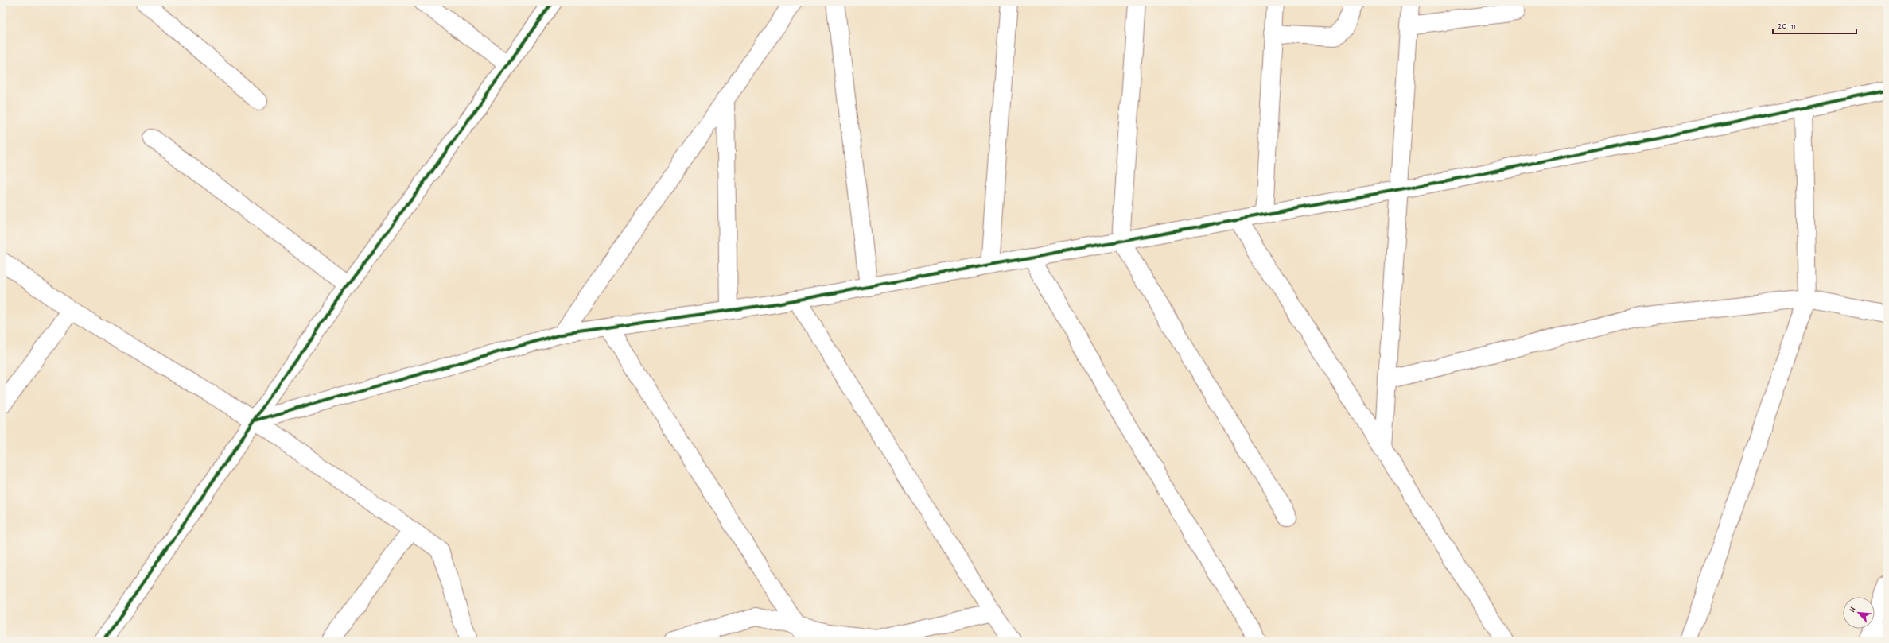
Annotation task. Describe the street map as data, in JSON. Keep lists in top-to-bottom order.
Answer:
{
  "scale_bar": "20 m",
  "north": "top left"
}
